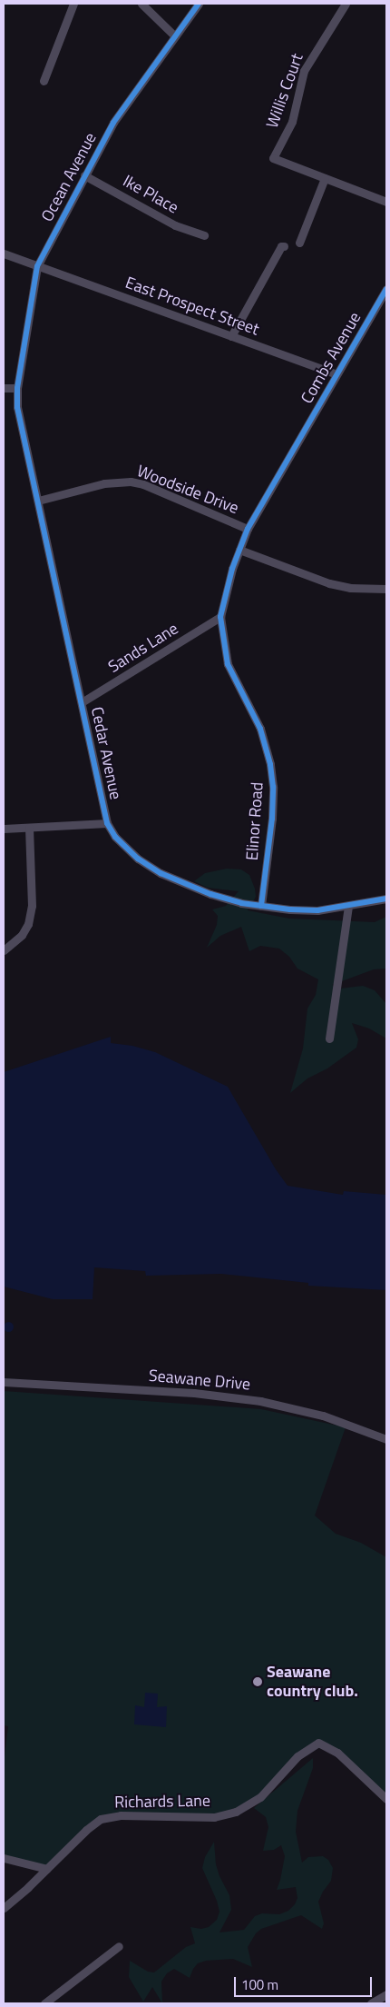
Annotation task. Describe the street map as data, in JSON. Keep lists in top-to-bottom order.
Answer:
{
  "streets": {
    "street": [
      "Willis Court",
      "Ocean Avenue",
      "Ike Place",
      "East Prospect Street",
      "Combs Avenue",
      "Woodside Drive",
      "Sands Lane",
      "Cedar Avenue",
      "Elinor Road",
      "Seawane Drive",
      "Richards Lane"
    ]
  },
  "crossings": [
    ["Ocean Avenue", "Ike Place"],
    ["Ocean Avenue", "East Prospect Street"],
    ["Ocean Avenue", "Cedar Avenue"],
    ["East Prospect Street", "Combs Avenue"],
    ["Combs Avenue", "Elinor Road"],
    ["Woodside Drive", "Cedar Avenue"],
    ["Woodside Drive", "Elinor Road"],
    ["Sands Lane", "Cedar Avenue"],
    ["Sands Lane", "Elinor Road"],
    ["Cedar Avenue", "Elinor Road"]
  ],
  "places": ["Seawane country club."],
  "scale_bar": "100 m"
}
